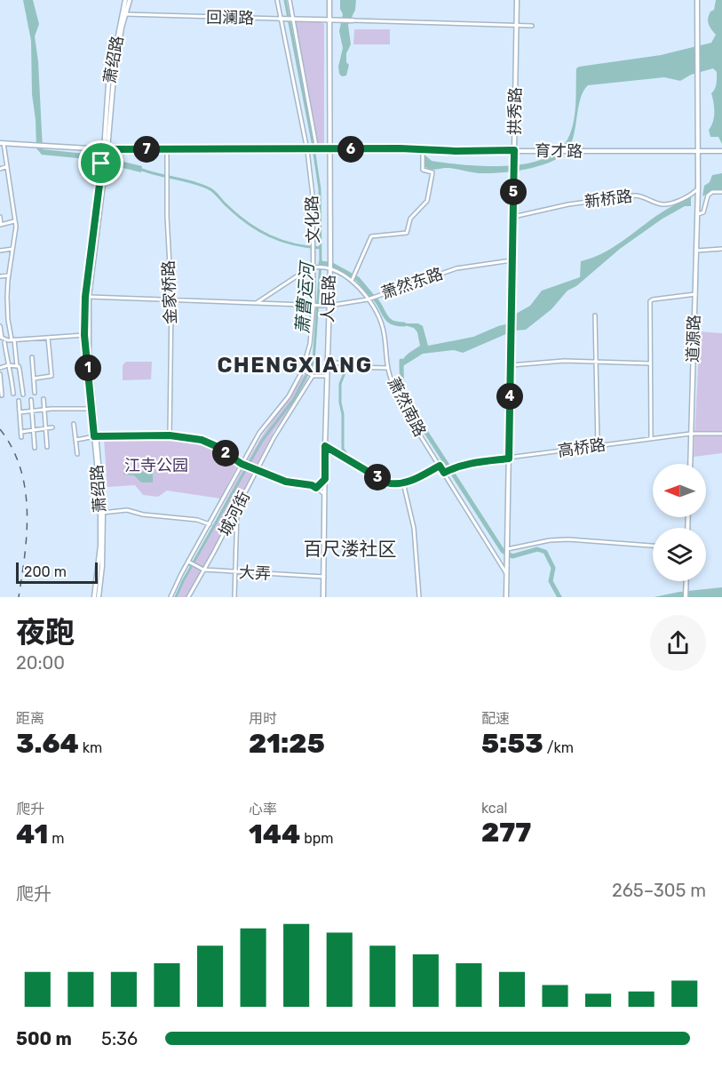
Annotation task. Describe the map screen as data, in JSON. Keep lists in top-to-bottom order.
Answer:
{
  "streets": {
    "main road": [
      "回澜路",
      "萧绍路",
      "拱秀路",
      "育才路",
      "人民路",
      "道源路"
    ],
    "street": [
      "新桥路",
      "文化路",
      "萧然东路",
      "金家桥路",
      "萧然南路",
      "高桥路",
      "城河街",
      "大弄"
    ]
  },
  "crossings": [
    ["回澜路", "萧绍路"],
    ["回澜路", "文化路"],
    ["回澜路", "人民路"],
    ["萧绍路", "育才路"],
    ["萧绍路", "萧然东路"],
    ["拱秀路", "育才路"],
    ["拱秀路", "新桥路"],
    ["拱秀路", "萧然东路"],
    ["拱秀路", "萧然南路"],
    ["拱秀路", "高桥路"],
    ["育才路", "文化路"],
    ["育才路", "金家桥路"],
    ["育才路", "人民路"],
    ["新桥路", "道源路"],
    ["文化路", "萧然东路"],
    ["文化路", "萧然南路"],
    ["文化路", "大弄"],
    ["萧然东路", "金家桥路"],
    ["萧然东路", "人民路"],
    ["萧然东路", "萧然南路"],
    ["人民路", "萧然南路"],
    ["人民路", "大弄"],
    ["道源路", "高桥路"],
    ["萧然南路", "高桥路"],
    ["城河街", "大弄"]
  ],
  "districts": ["CHENGXIANG", "百尺溇社区"],
  "water": ["萧曹运河"],
  "parks": ["江寺公园"],
  "scale_bar": "200 m",
  "north": "left",
  "page": {
    "pins": [
      "6",
      "7",
      "5",
      "1",
      "4",
      "2",
      "3"
    ],
    "scale": "200 m",
    "heading": ["夜跑", "20:00"],
    "stats": [
      ["距离", "3.64 km"],
      ["用时", "21:25"],
      ["配速", "5:53 /km"],
      ["爬升", "41 m"],
      ["心率", "144 bpm"],
      ["kcal", "277"]
    ],
    "chart": ["爬升", "265–305 m"],
    "list": [
      {
        "name": "500 m",
        "note": "5:36"
      }
    ]
  }
}
